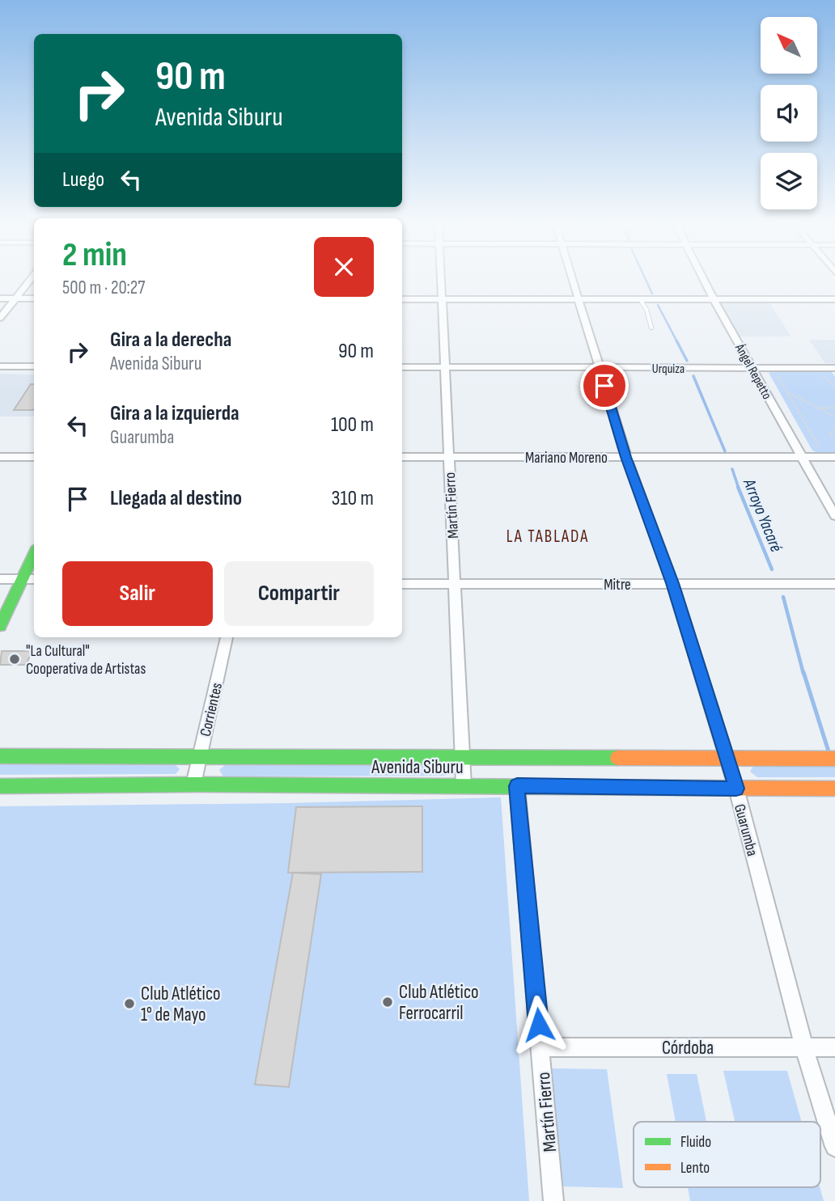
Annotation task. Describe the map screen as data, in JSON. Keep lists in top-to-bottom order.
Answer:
{
  "streets": {
    "main road": ["Avenida Siburu"],
    "street": [
      "Urquiza",
      "Ángel Repetto",
      "Mariano Moreno",
      "Martín Fierro",
      "Mitre",
      "Corrientes",
      "Guarumba",
      "Córdoba"
    ]
  },
  "crossings": [
    ["Urquiza", "Ángel Repetto"],
    ["Urquiza", "Martín Fierro"],
    ["Urquiza", "Guarumba"],
    ["Ángel Repetto", "Mariano Moreno"],
    ["Mariano Moreno", "Martín Fierro"],
    ["Mariano Moreno", "Guarumba"],
    ["Martín Fierro", "Mitre"],
    ["Martín Fierro", "Avenida Siburu"],
    ["Martín Fierro", "Córdoba"],
    ["Mitre", "Guarumba"],
    ["Corrientes", "Avenida Siburu"],
    ["Avenida Siburu", "Guarumba"],
    ["Guarumba", "Córdoba"]
  ],
  "districts": ["LA TABLADA"],
  "water": ["Arroyo Yacaré"],
  "places": ["\"La Cultural\" Cooperativa de Artistas", "Club Atlético Ferrocarril", "Club Atlético 1° de Mayo"],
  "legend": ["Fluido", "Lento"],
  "north": "top left",
  "page": {
    "turn": ["90 m", "Avenida Siburu"],
    "then": "Luego",
    "heading": ["2 min", "500 m · 20:27"],
    "list": [
      {
        "name": "Gira a la derecha",
        "note": "Avenida Siburu",
        "value": "90 m"
      },
      {
        "name": "Gira a la izquierda",
        "note": "Guarumba",
        "value": "100 m"
      },
      {
        "name": "Llegada al destino",
        "value": "310 m"
      }
    ],
    "buttons": ["Salir", "Compartir"]
  }
}
